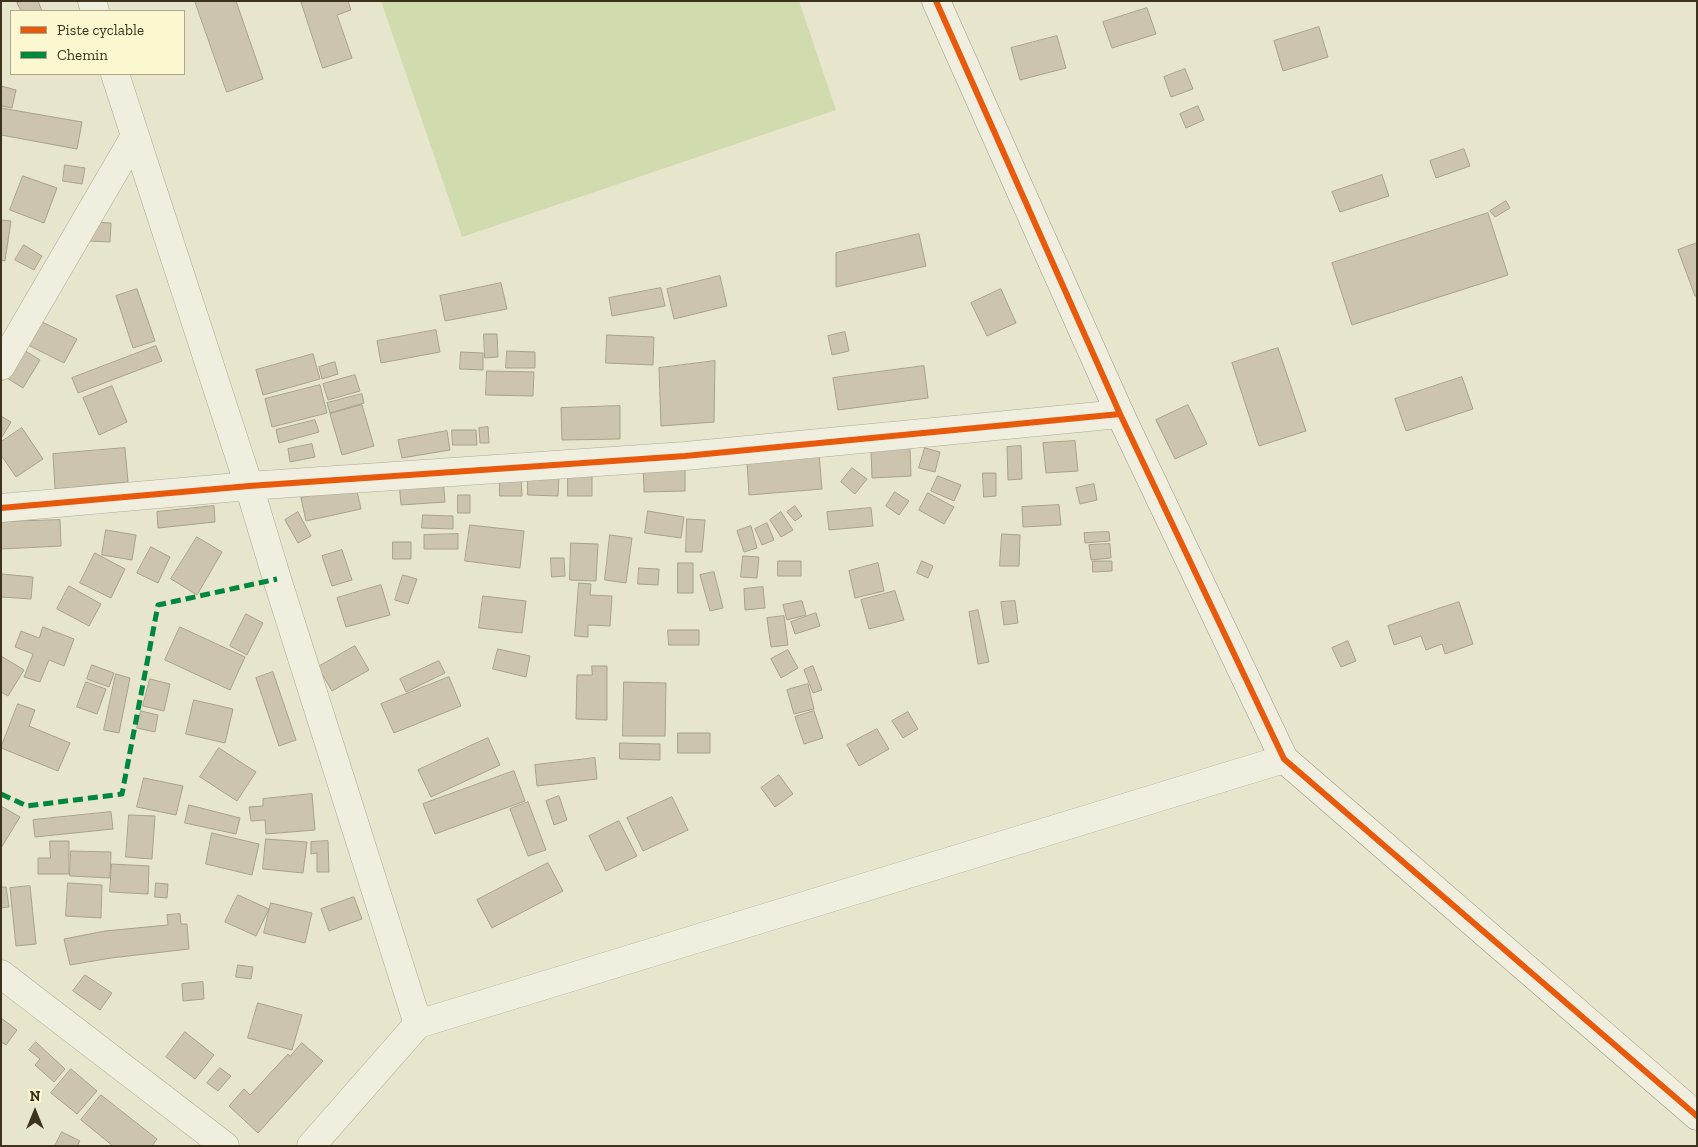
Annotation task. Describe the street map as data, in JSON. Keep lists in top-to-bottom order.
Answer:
{
  "legend": ["Piste cyclable", "Chemin"],
  "north": "top"
}
